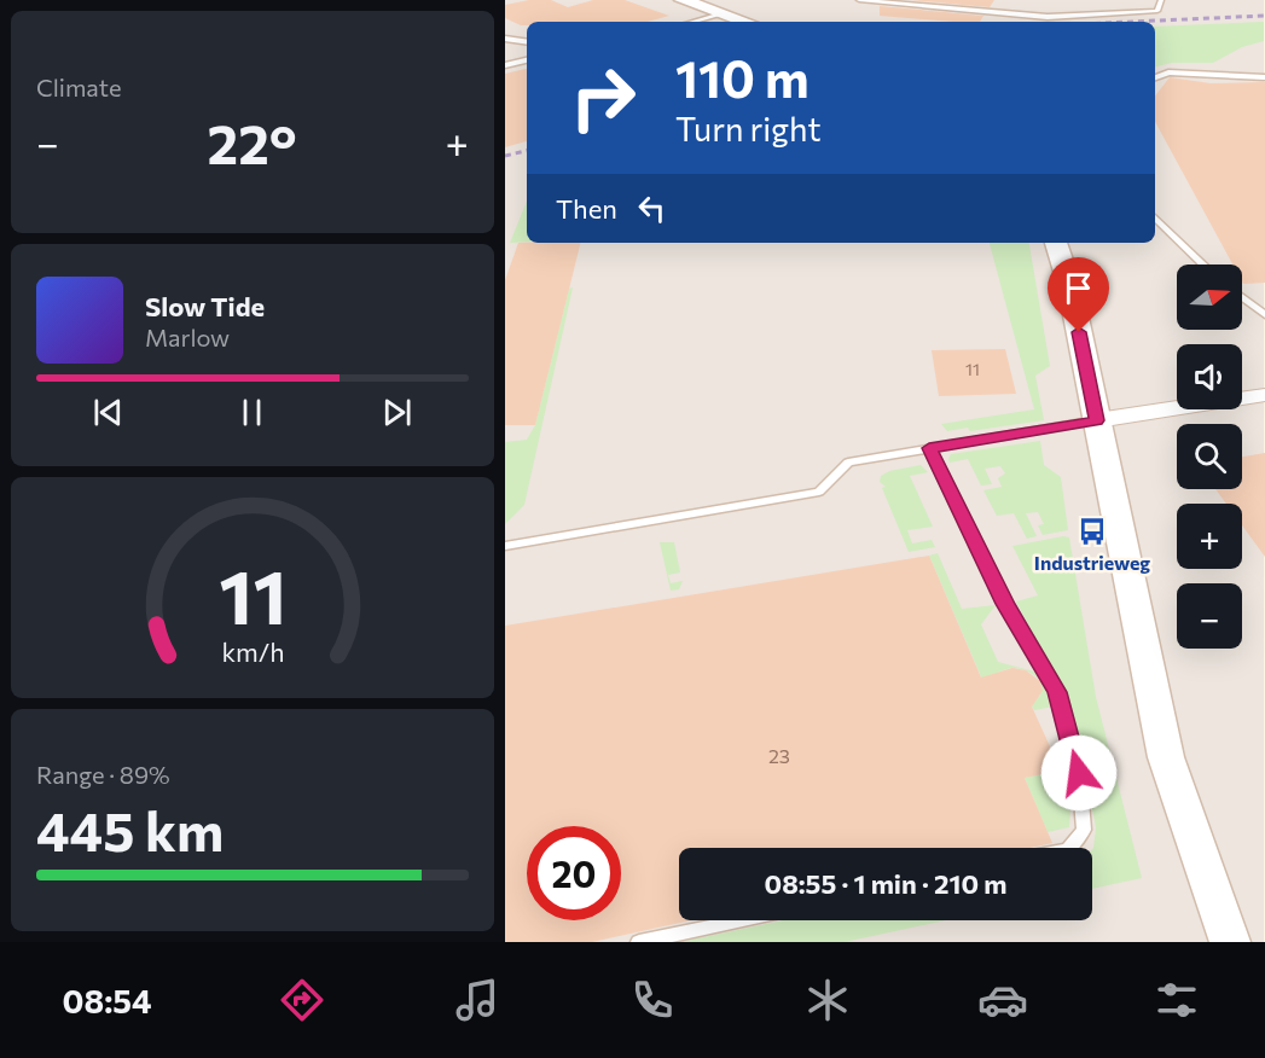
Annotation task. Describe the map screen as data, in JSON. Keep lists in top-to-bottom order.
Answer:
{
  "places": {
    "bus stop": ["Industrieweg"]
  },
  "house_numbers": ["11", "23"],
  "north": "right",
  "page": {
    "tile": [
      "Climate",
      ["Range · 89%", "445 km"]
    ],
    "turn": ["110 m", "Turn right"],
    "heat": ["−", "22°", "+"],
    "then": "Then",
    "map_buttons": ["+", "−"],
    "song": ["Slow Tide", "Marlow"],
    "limit": "20",
    "trip": "08:55 · 1 min · 210 m",
    "tabs": "08:54",
    "gauge": ["11", "km/h"]
  }
}
